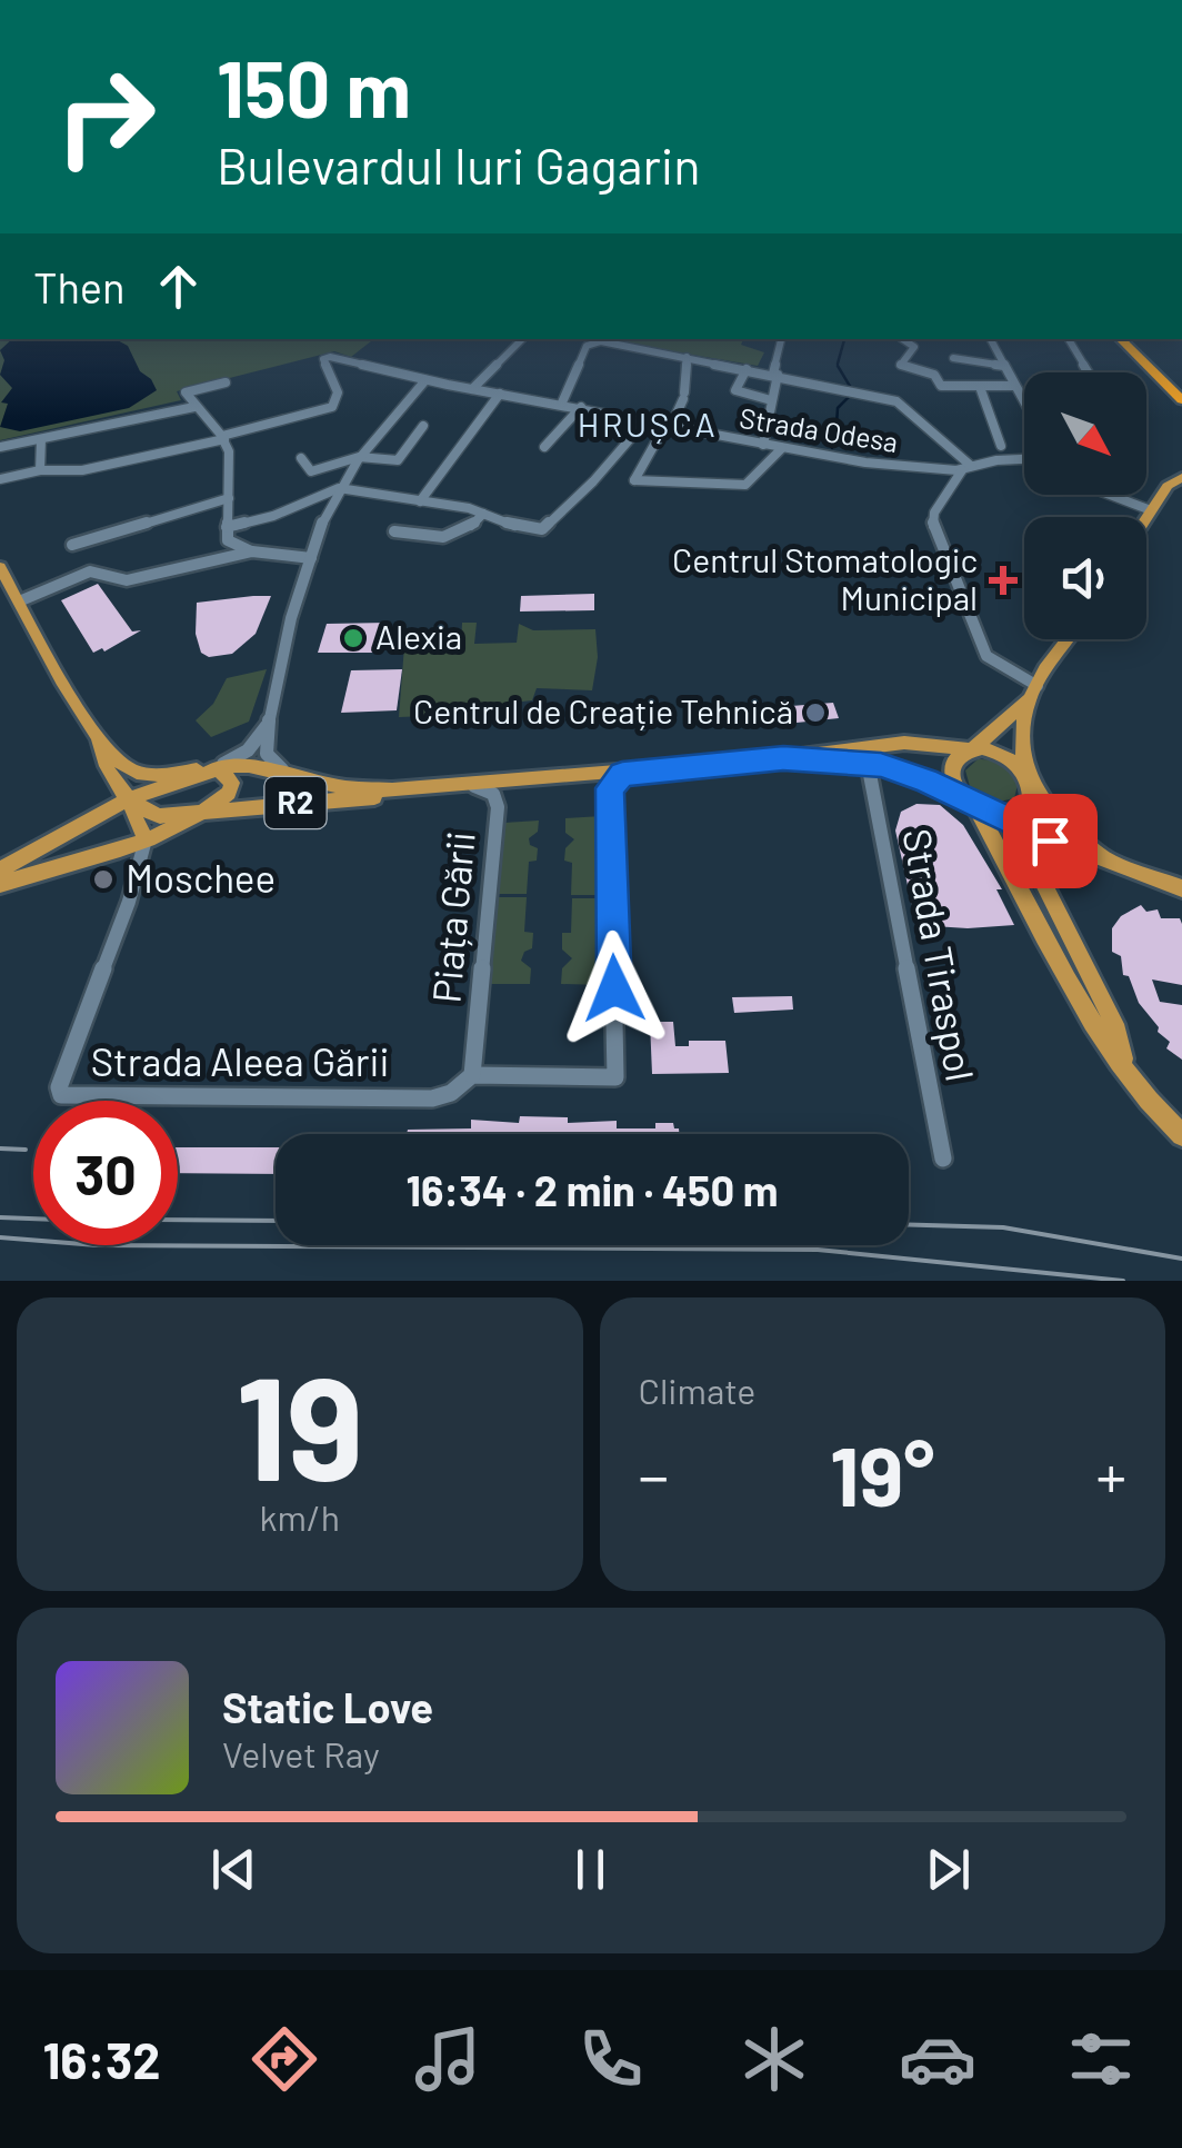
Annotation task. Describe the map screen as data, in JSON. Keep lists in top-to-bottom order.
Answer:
{
  "streets": {
    "main road": ["R2"],
    "street": [
      "Strada Odesa",
      "Piața Gării",
      "Strada Tiraspol",
      "Strada Aleea Gării"
    ]
  },
  "crossings": [
    ["R2", "Piața Gării"],
    ["R2", "Strada Tiraspol"],
    ["R2", "Strada Aleea Gării"],
    ["Piața Gării", "Strada Aleea Gării"]
  ],
  "districts": ["HRUȘCA"],
  "places": {
    "health": ["Centrul Stomatologic Municipal"],
    "other": ["Alexia", "Centrul de Creație Tehnică", "Moschee"]
  },
  "north": "bottom right",
  "page": {
    "turn": ["150 m", "Bulevardul Iuri Gagarin"],
    "then": "Then",
    "limit": "30",
    "trip": "16:34 · 2 min · 450 m",
    "tile": [
      ["19", "km/h"],
      "Climate"
    ],
    "heat": ["−", "19°", "+"],
    "song": ["Static Love", "Velvet Ray"],
    "tabs": "16:32"
  }
}
